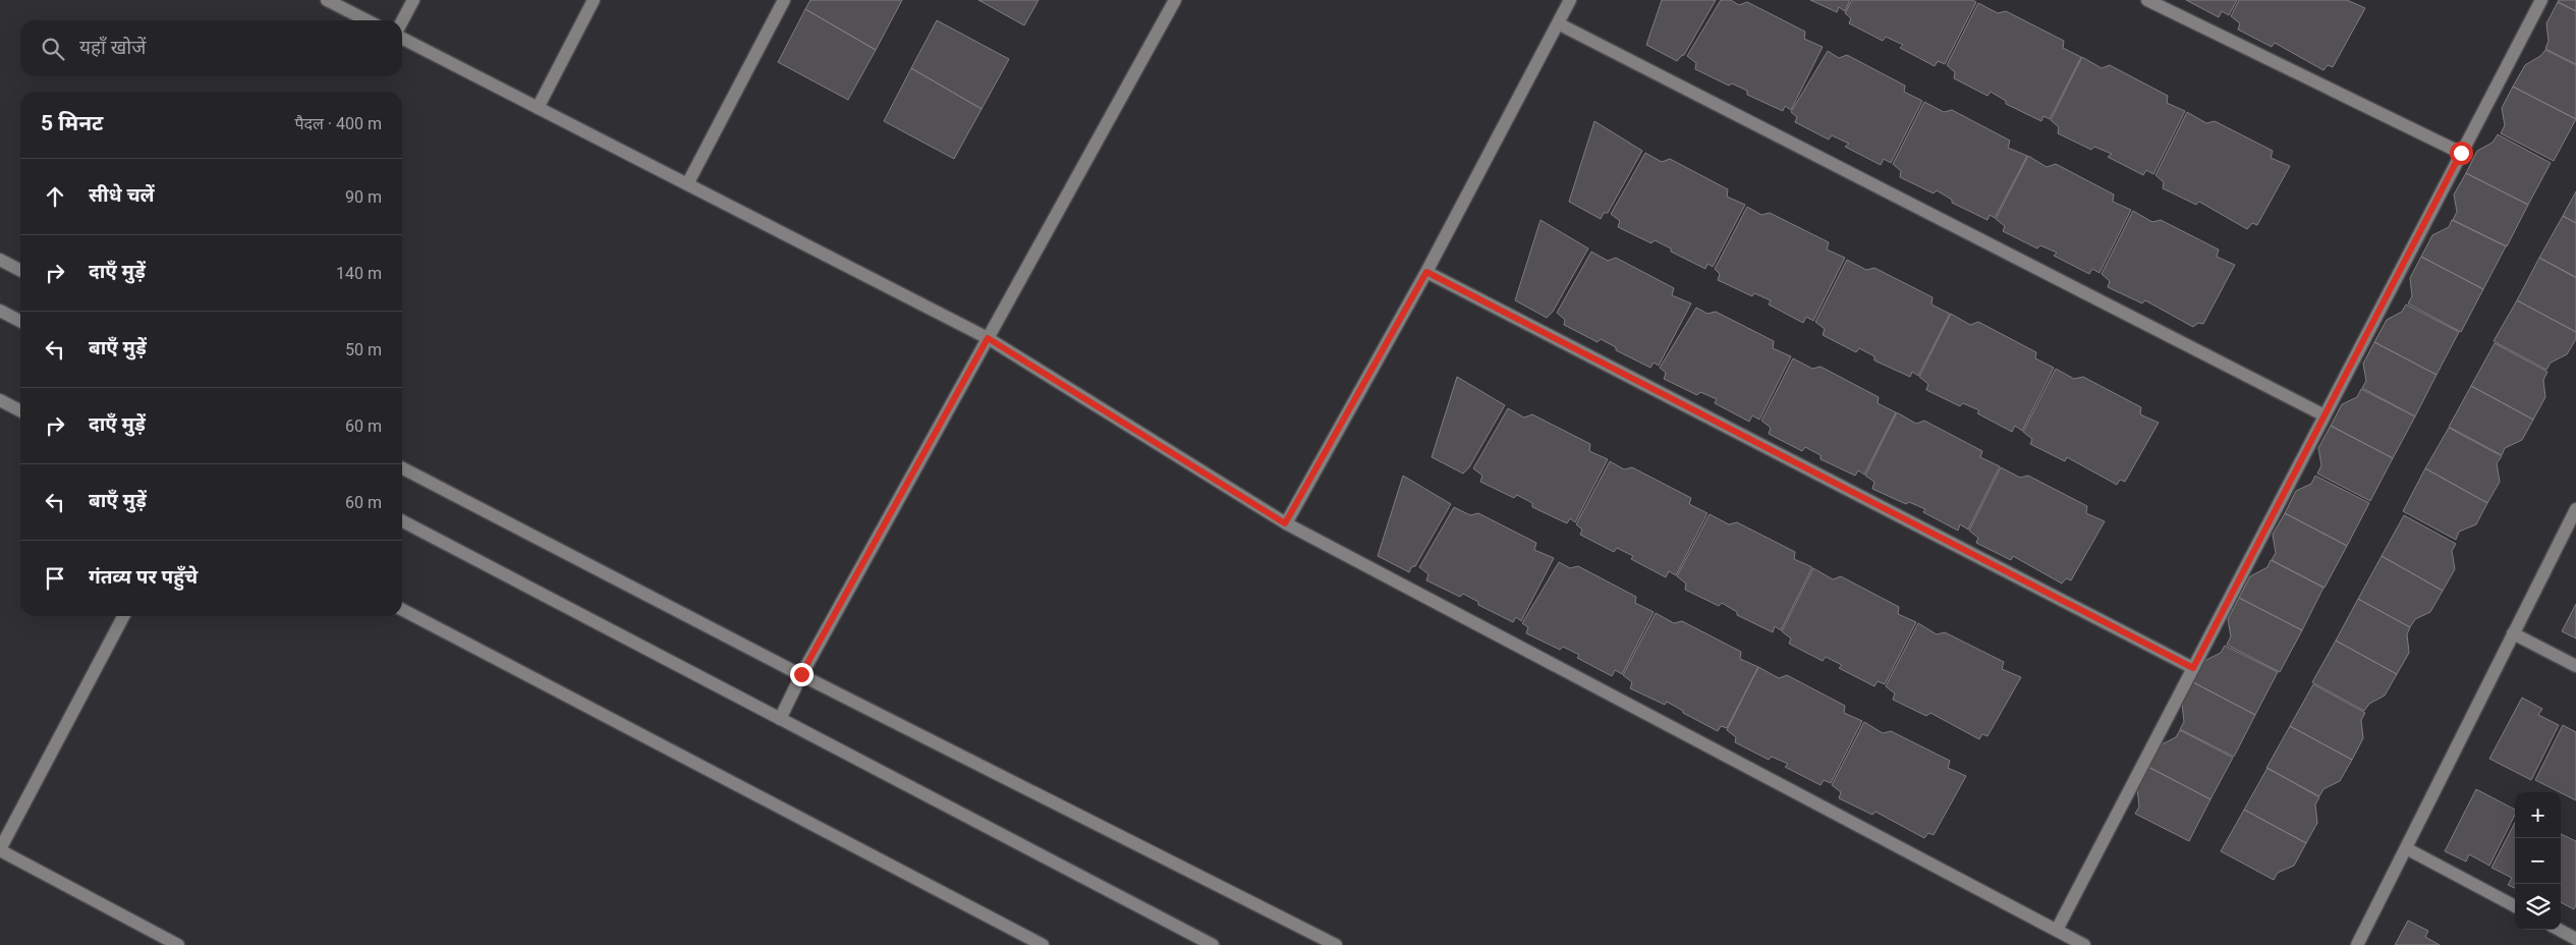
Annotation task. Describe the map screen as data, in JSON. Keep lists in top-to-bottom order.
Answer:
{
  "page": {
    "search": "यहाँ खोजें",
    "heading": ["5 मिनट", "पैदल · 400 m"],
    "list": [
      ["सीधे चलें", "90 m"],
      ["दाएँ मुड़ें", "140 m"],
      ["बाएँ मुड़ें", "50 m"],
      ["दाएँ मुड़ें", "60 m"],
      ["बाएँ मुड़ें", "60 m"],
      "गंतव्य पर पहुँचे"
    ],
    "map_buttons": ["+", "−"]
  }
}
